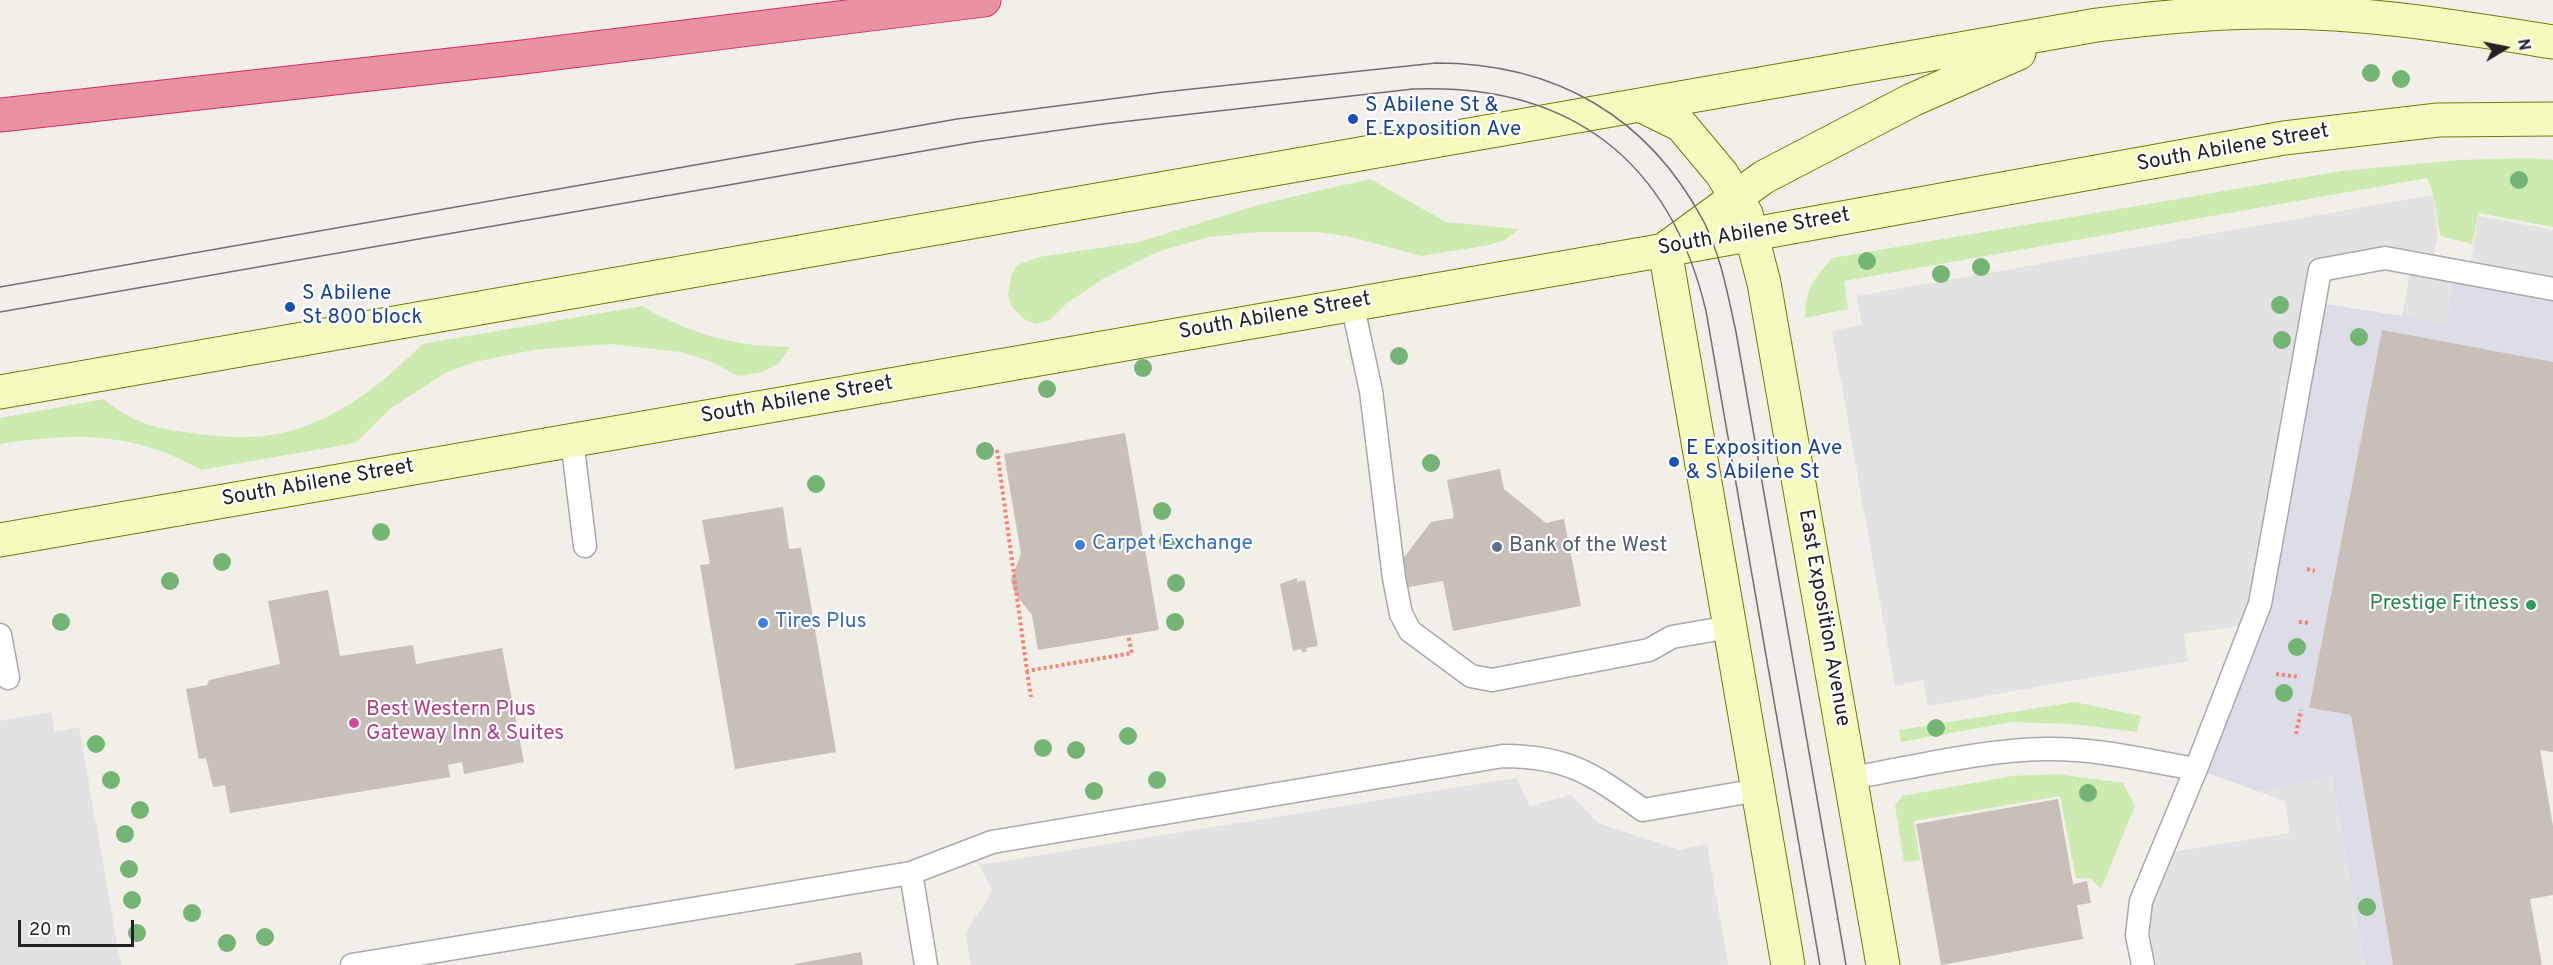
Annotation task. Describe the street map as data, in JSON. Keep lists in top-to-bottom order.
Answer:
{
  "streets": {
    "main road": ["South Abilene Street", "East Exposition Avenue"]
  },
  "crossings": [
    ["South Abilene Street", "East Exposition Avenue"]
  ],
  "places": [
    "S Abilene St & E Exposition Ave",
    "S Abilene St 800 block",
    "E Exposition Ave & S Abilene St",
    "Carpet Exchange",
    "Bank of the West",
    "Prestige Fitness",
    "Tires Plus",
    "Best Western Plus Gateway Inn & Suites"
  ],
  "scale_bar": "20 m",
  "north": "right"
}
